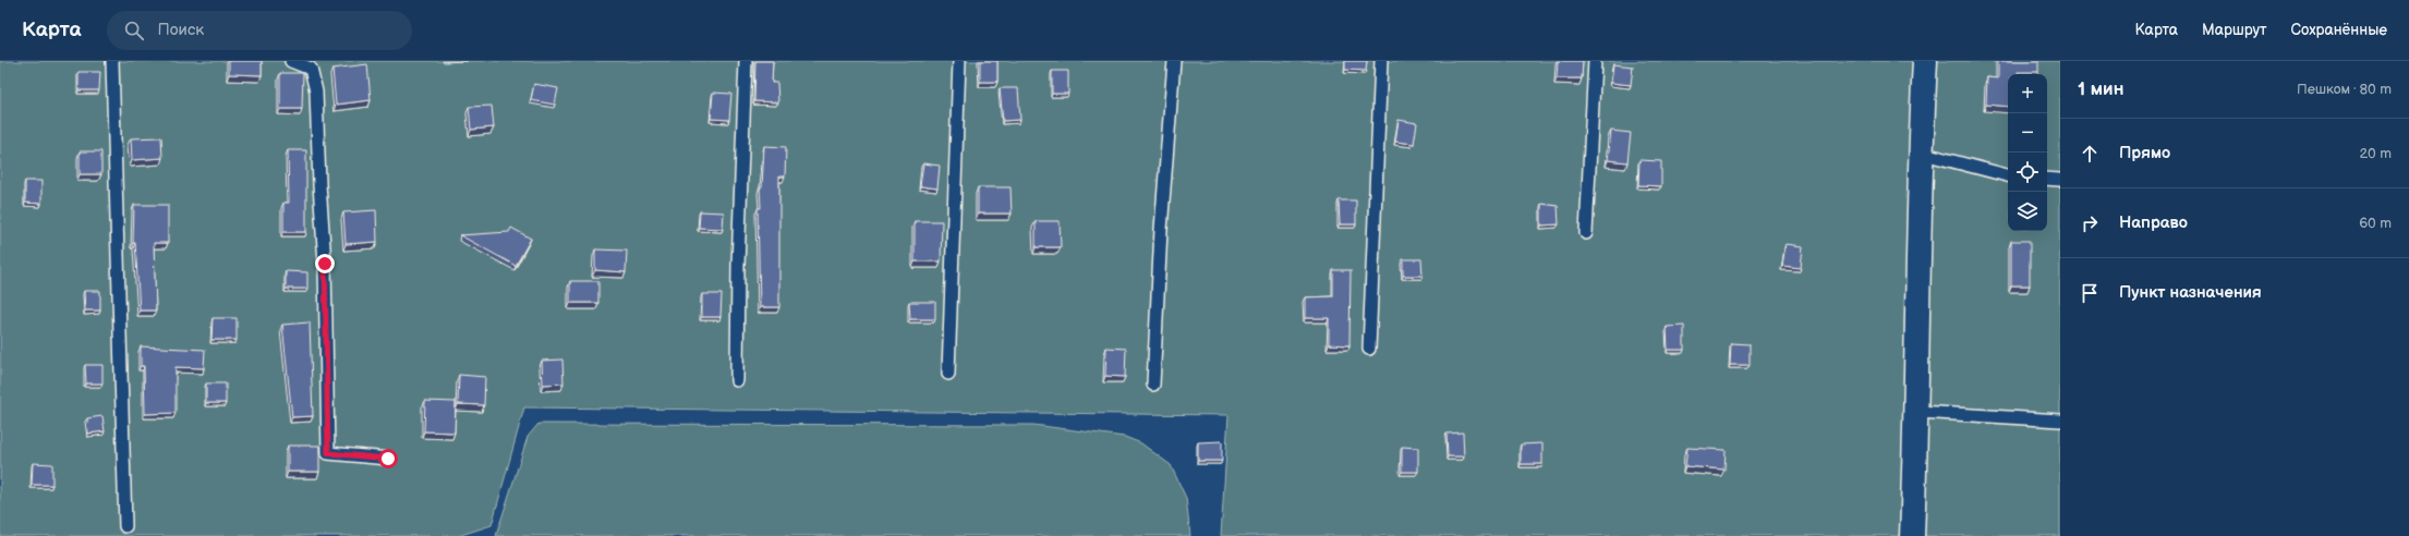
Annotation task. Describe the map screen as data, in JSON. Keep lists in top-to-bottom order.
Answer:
{
  "page": {
    "header": "Карта",
    "search": "Поиск",
    "nav": ["Карта", "Маршрут", "Сохранённые"],
    "heading": ["1 мин", "Пешком · 80 m"],
    "map_buttons": ["+", "−"],
    "list": [
      ["Прямо", "20 m"],
      ["Направо", "60 m"],
      "Пункт назначения"
    ]
  }
}
